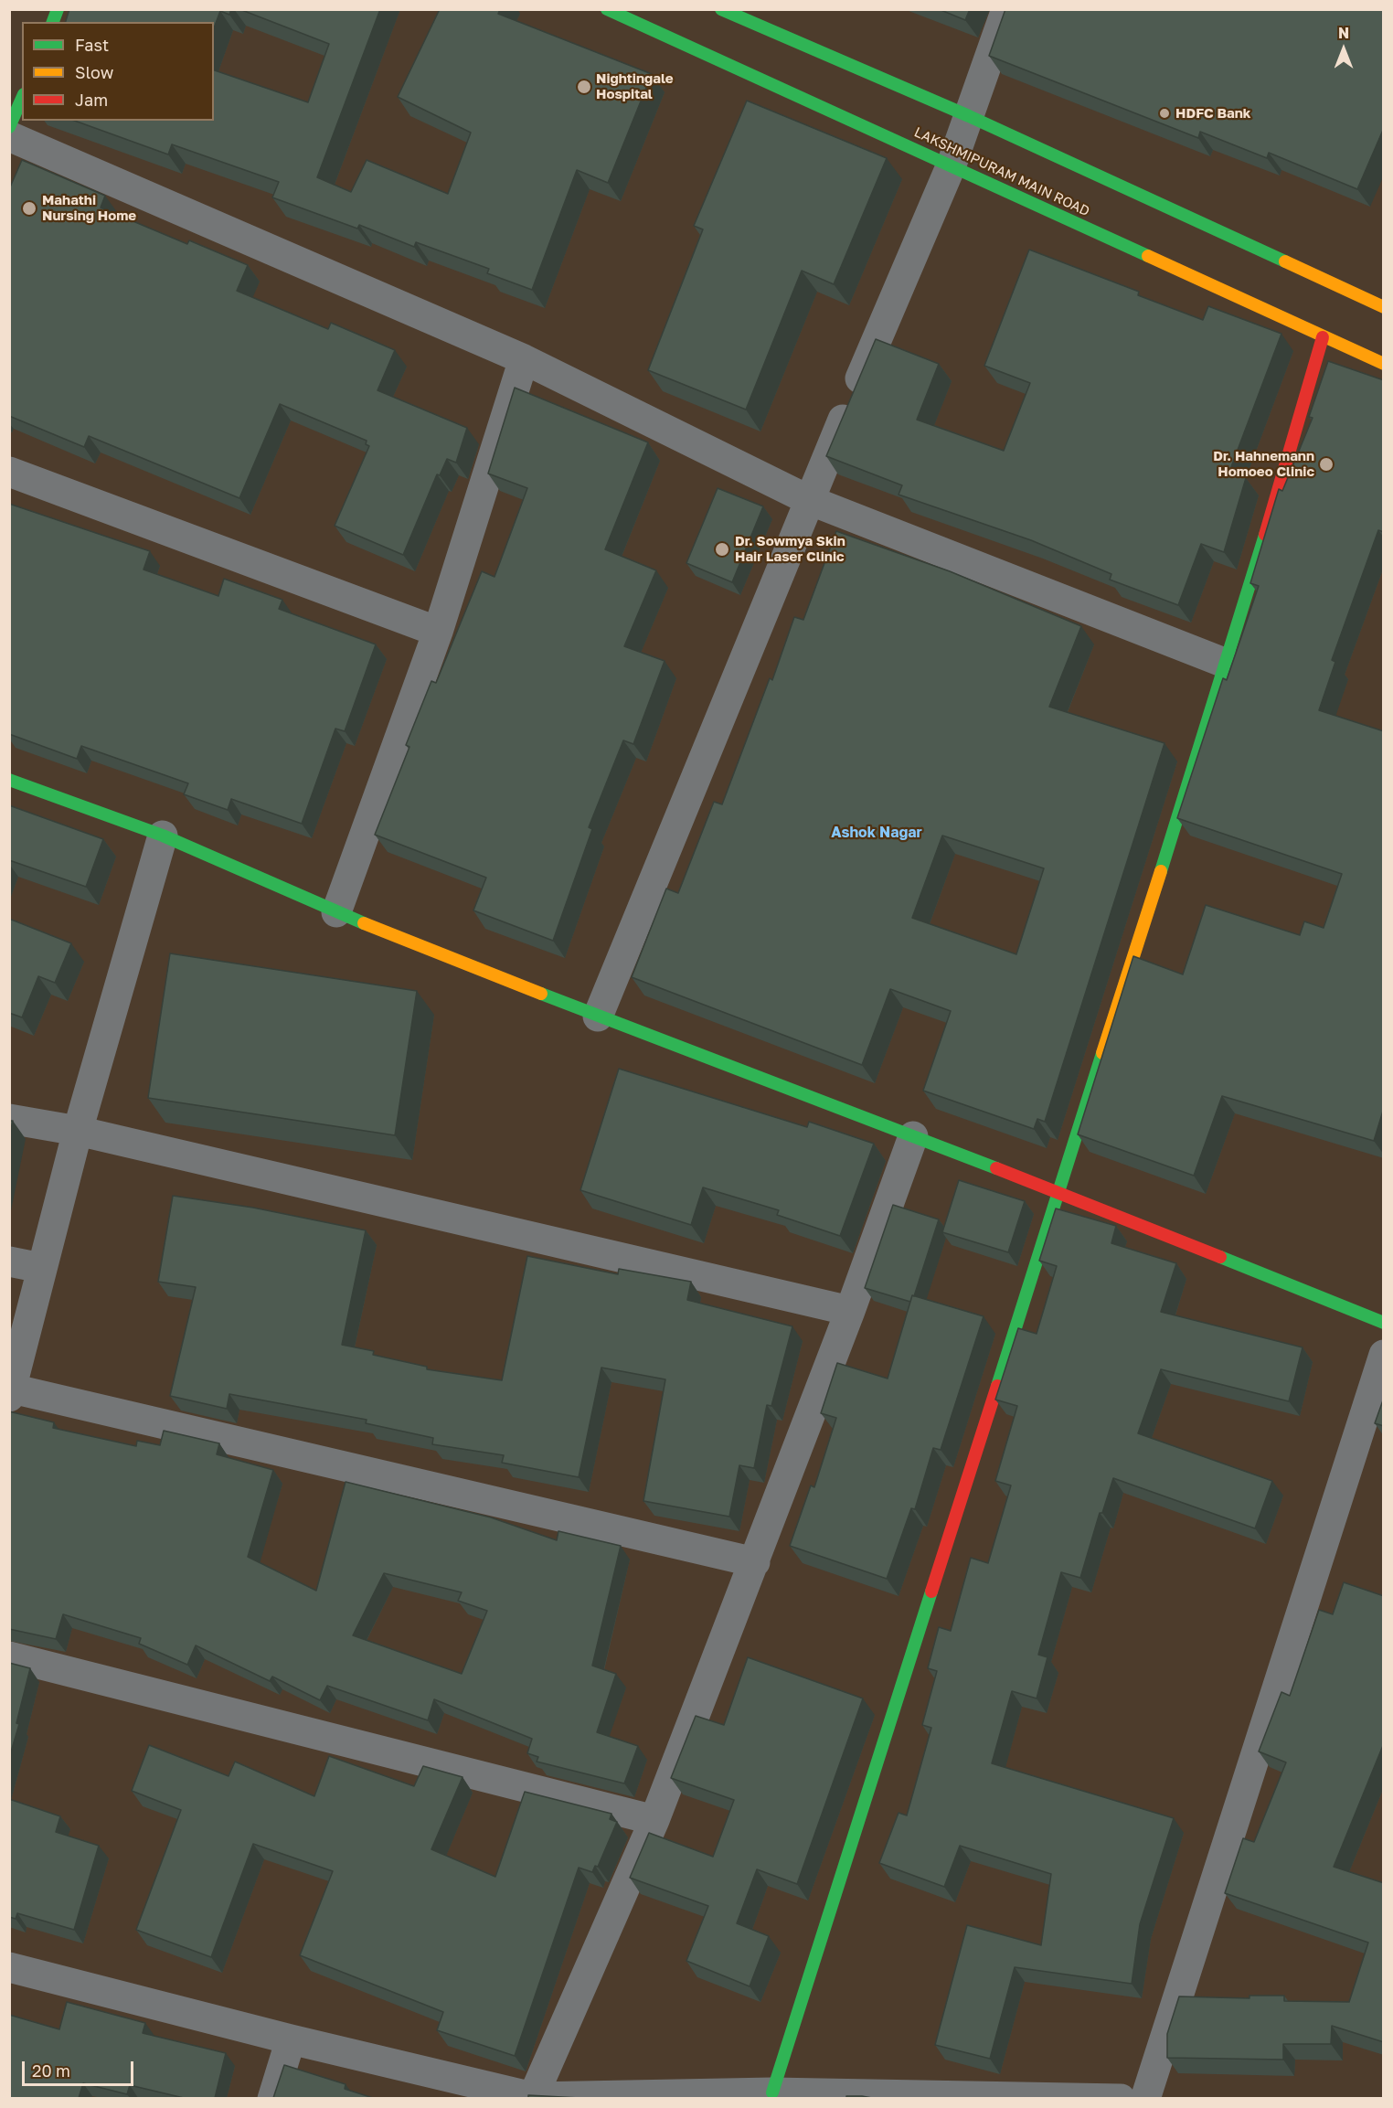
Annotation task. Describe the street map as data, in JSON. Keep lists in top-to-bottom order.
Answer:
{
  "streets": {
    "street": ["LAKSHMIPURAM MAIN ROAD"]
  },
  "districts": ["Ashok Nagar"],
  "places": [
    "Nightingale Hospital",
    "HDFC Bank",
    "Mahathi Nursing Home",
    "Dr. Hahnemann Homoeo Clinic",
    "Dr. Sowmya Skin Hair Laser Clinic"
  ],
  "legend": ["Fast", "Slow", "Jam"],
  "scale_bar": "20 m",
  "north": "top"
}
